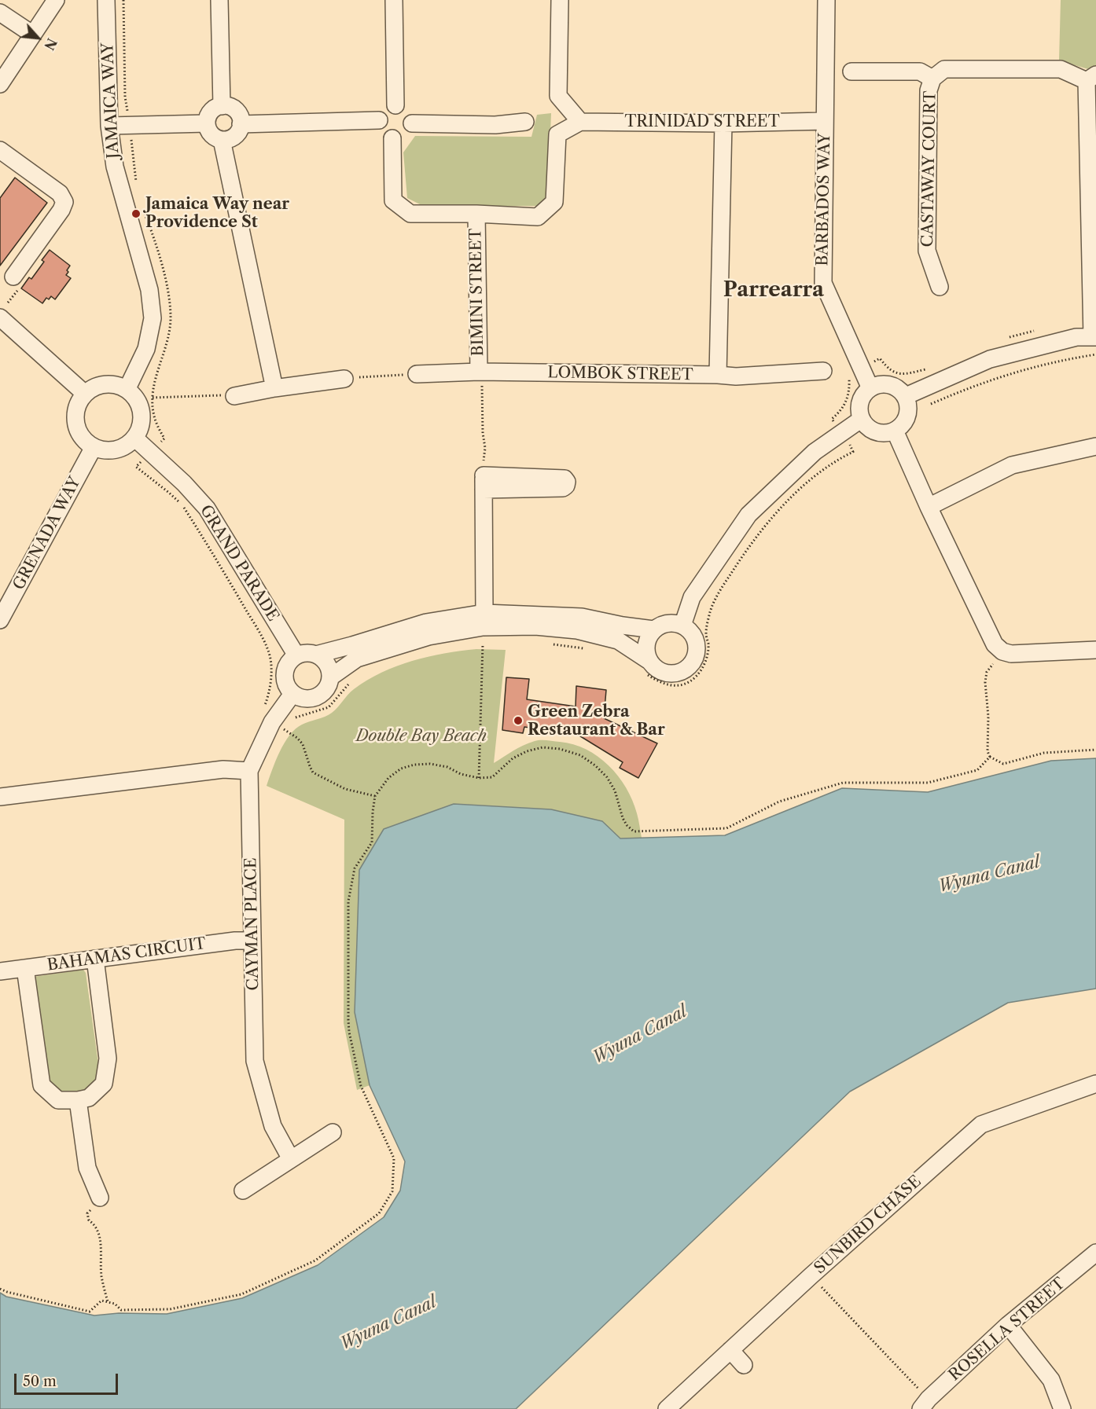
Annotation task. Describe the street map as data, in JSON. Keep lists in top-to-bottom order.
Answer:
{
  "streets": {
    "street": [
      "JAMAICA WAY",
      "TRINIDAD STREET",
      "CASTAWAY COURT",
      "BARBADOS WAY",
      "BIMINI STREET",
      "LOMBOK STREET",
      "GRENADA WAY",
      "GRAND PARADE",
      "CAYMAN PLACE",
      "BAHAMAS CIRCUIT",
      "SUNBIRD CHASE",
      "ROSELLA STREET"
    ]
  },
  "crossings": [
    ["JAMAICA WAY", "GRENADA WAY"],
    ["JAMAICA WAY", "GRAND PARADE"],
    ["TRINIDAD STREET", "BARBADOS WAY"],
    ["BIMINI STREET", "LOMBOK STREET"],
    ["GRENADA WAY", "GRAND PARADE"],
    ["GRAND PARADE", "CAYMAN PLACE"],
    ["CAYMAN PLACE", "BAHAMAS CIRCUIT"]
  ],
  "districts": ["Parrearra"],
  "water": ["Wyuna Canal"],
  "parks": ["Double Bay Beach"],
  "places": ["Jamaica Way near Providence St", "Green Zebra Restaurant & Bar"],
  "scale_bar": "50 m",
  "north": "bottom right"
}
